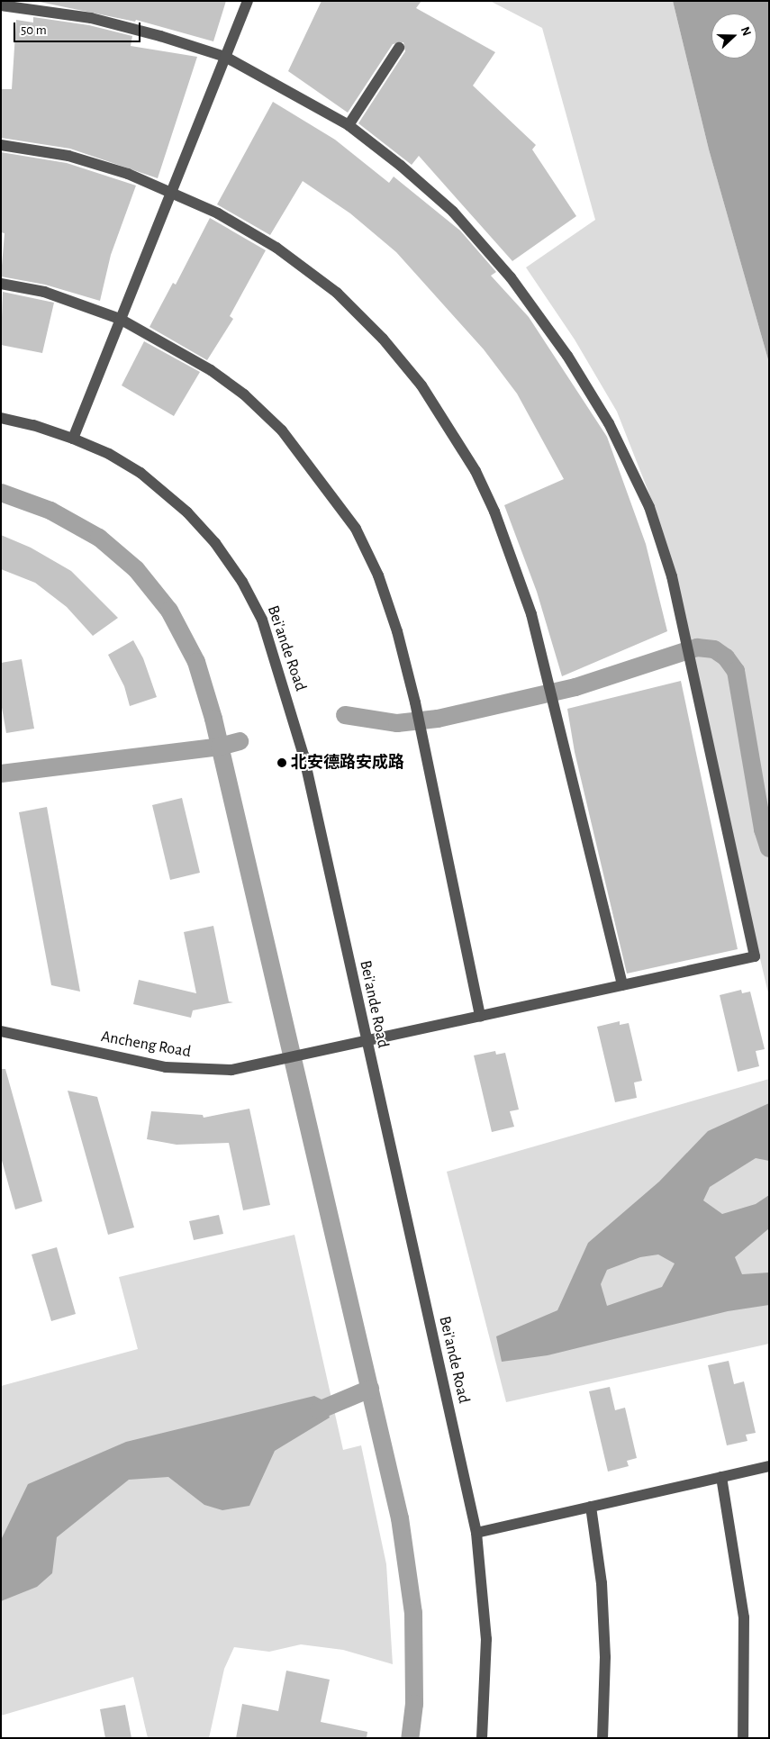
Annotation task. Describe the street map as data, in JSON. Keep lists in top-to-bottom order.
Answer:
{
  "streets": {
    "street": ["Bei'ande Road", "Ancheng Road"]
  },
  "crossings": [
    ["Bei'ande Road", "Ancheng Road"]
  ],
  "places": ["北安德路安成路"],
  "scale_bar": "50 m",
  "north": "right"
}
